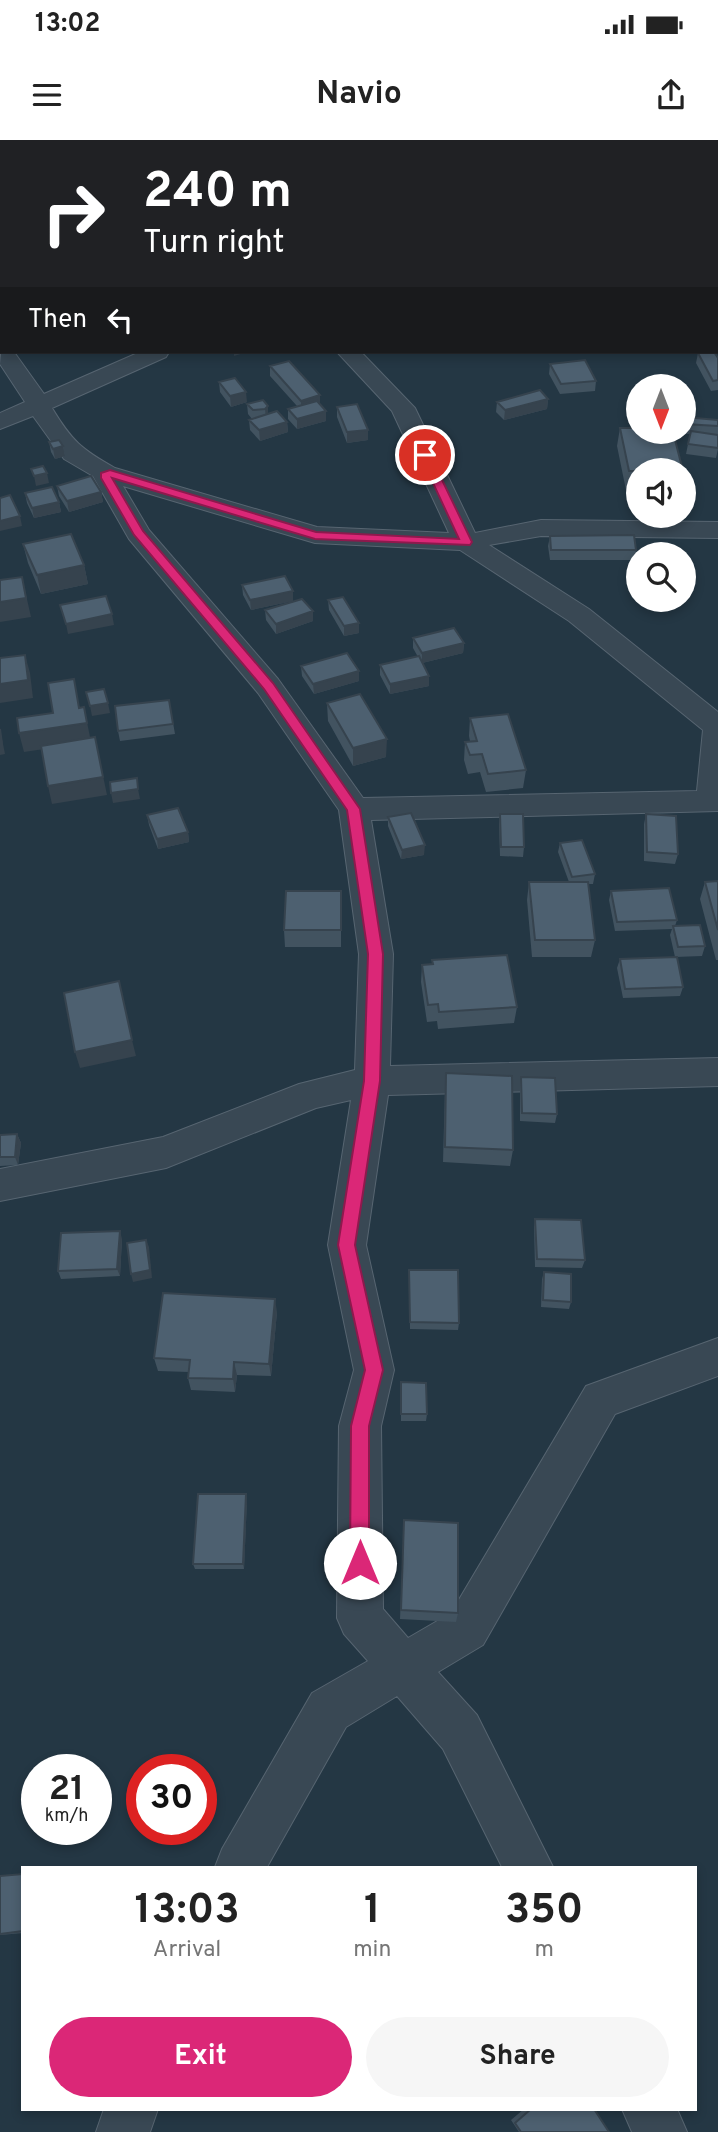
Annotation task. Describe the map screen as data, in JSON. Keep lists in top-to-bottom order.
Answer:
{
  "north": "bottom",
  "page": {
    "status": "13:02",
    "header": "Navio",
    "turn": ["240 m", "Turn right"],
    "then": "Then",
    "speed": "21 km/h",
    "limit": "30",
    "eta": [
      "13:03",
      "Arrival",
      "1",
      "min",
      "350",
      "m"
    ],
    "buttons": ["Exit", "Share"]
  }
}
